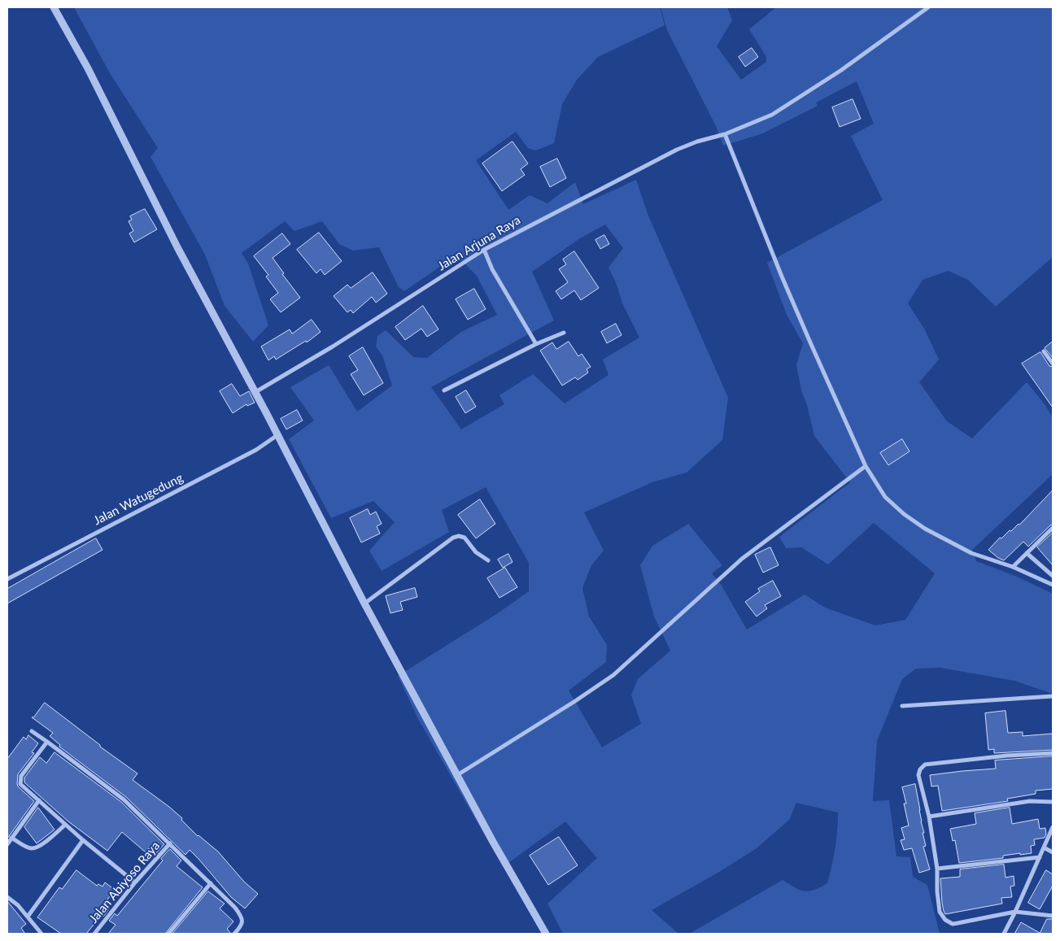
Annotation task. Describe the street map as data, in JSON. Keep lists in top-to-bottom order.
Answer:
{
  "streets": {
    "street": ["Jalan Arjuna Raya", "Jalan Watugedung", "Jalan Abiyoso Raya"]
  }
}
